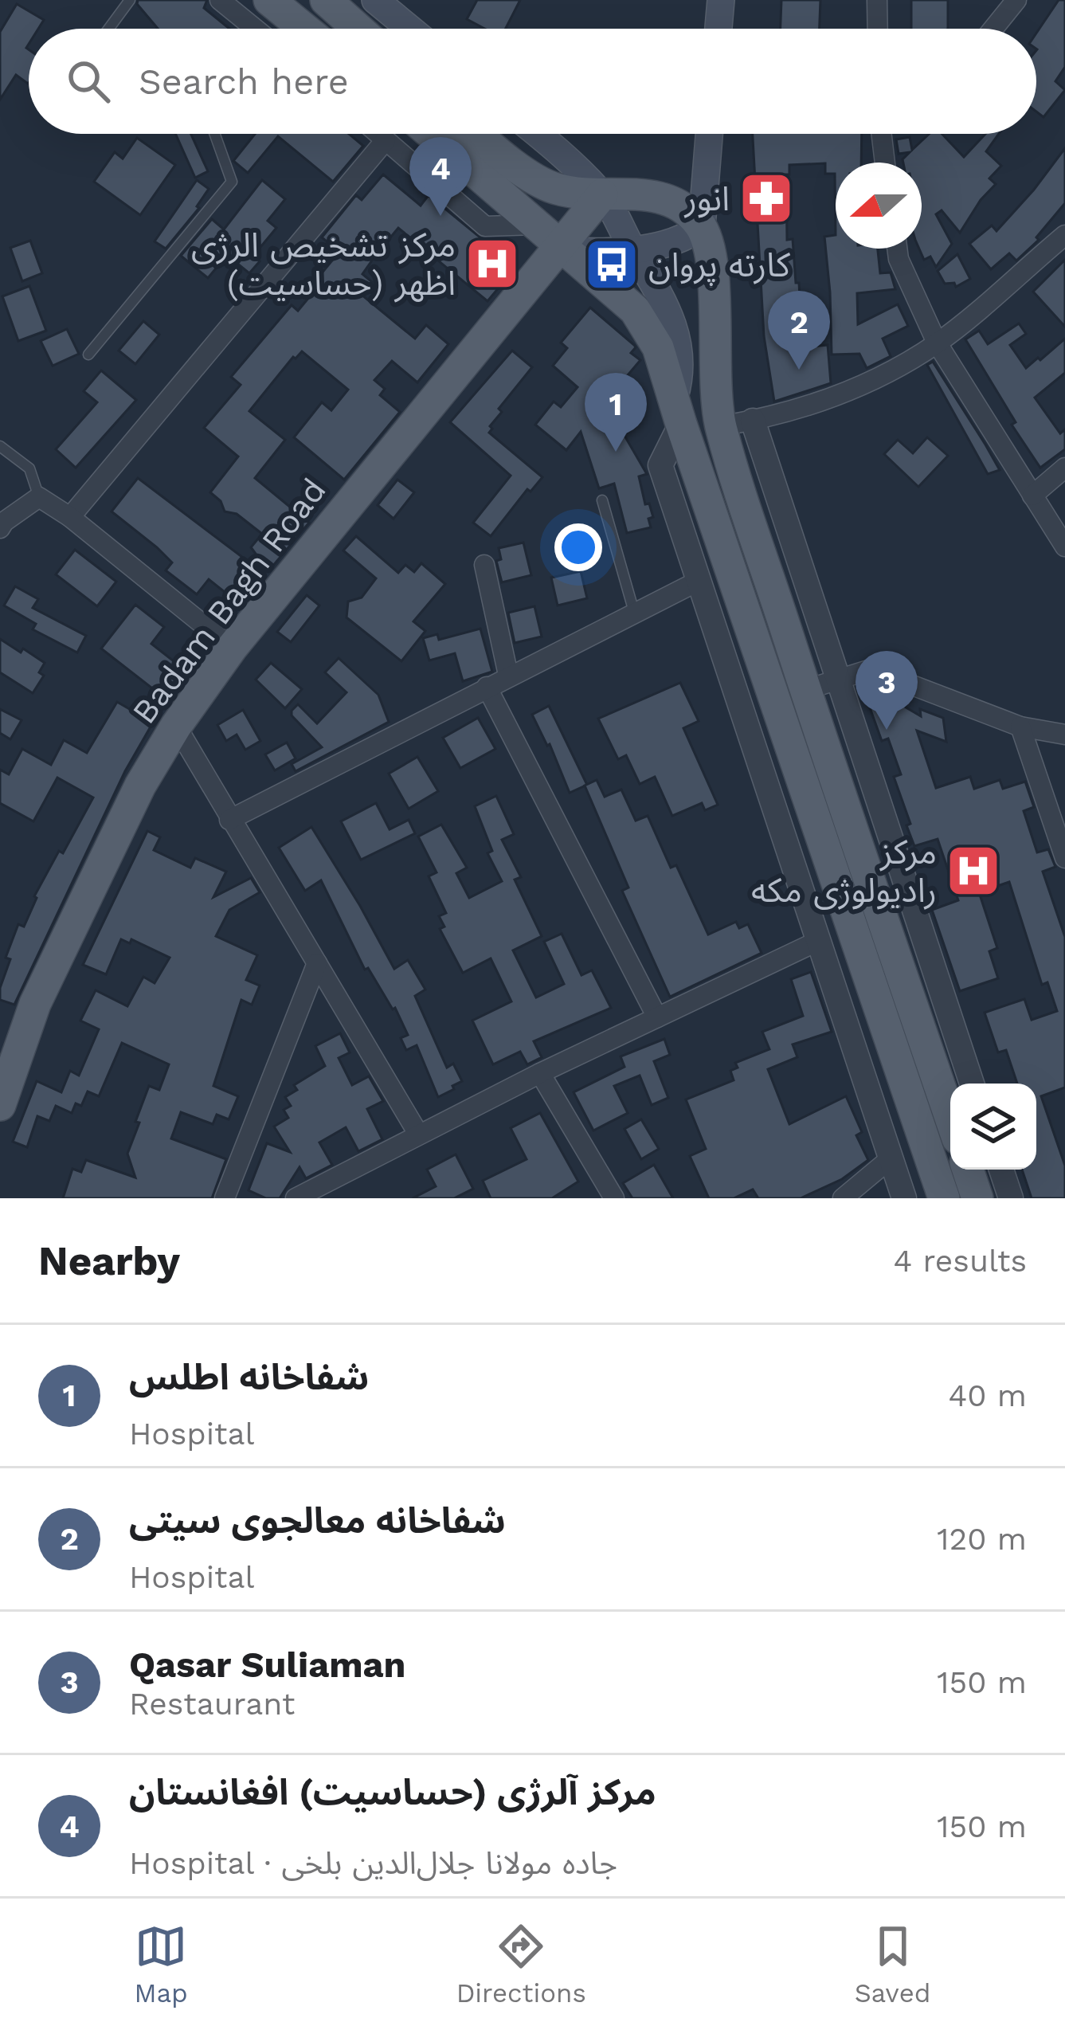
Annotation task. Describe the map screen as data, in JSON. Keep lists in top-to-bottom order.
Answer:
{
  "streets": {
    "main road": ["Badam Bagh Road"]
  },
  "places": {
    "pharmacy": ["انور"],
    "hospital": ["مرکز تشخیص الرژی (حساسیت) اظهر", "مرکز رادیولوژی مکه"],
    "bus stop": ["کارته پروان"]
  },
  "north": "left",
  "page": {
    "search": "Search here",
    "pins": [
      "4",
      "2",
      "1",
      "3"
    ],
    "heading": ["Nearby", "4 results"],
    "list": [
      {
        "mark": "1",
        "name": "شفاخانه اطلس",
        "note": "Hospital",
        "value": "40 m"
      },
      {
        "mark": "2",
        "name": "شفاخانه معالجوی سیتی",
        "note": "Hospital",
        "value": "120 m"
      },
      {
        "mark": "3",
        "name": "Qasar Suliaman",
        "note": "Restaurant",
        "value": "150 m"
      },
      {
        "mark": "4",
        "name": "مرکز آلرژی (حساسیت) افغانستان",
        "note": "Hospital · جاده مولانا جلال‌الدین بلخی",
        "value": "150 m"
      }
    ],
    "nav": ["Map", "Directions", "Saved"]
  }
}
